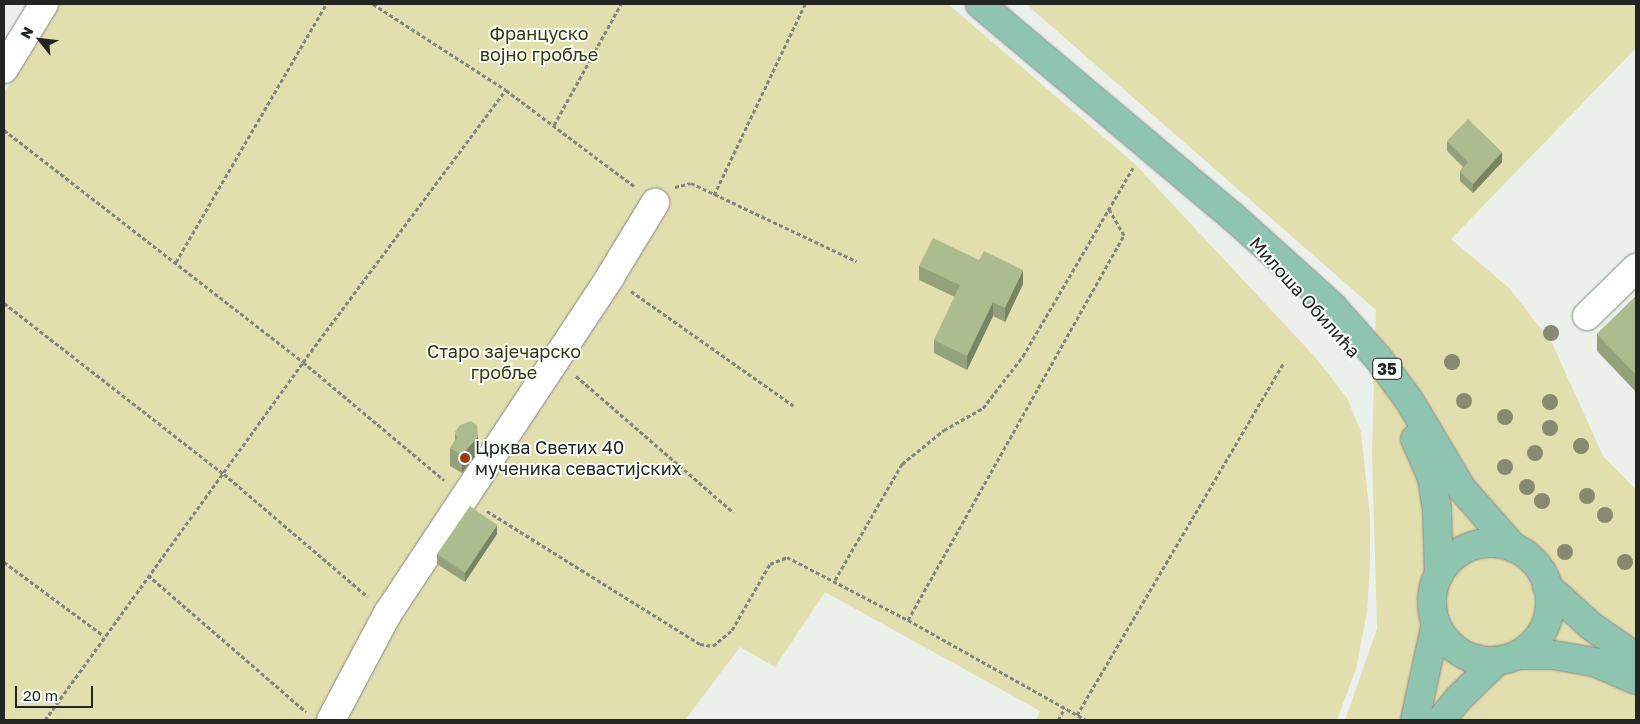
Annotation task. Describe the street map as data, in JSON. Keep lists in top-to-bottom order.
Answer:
{
  "streets": {
    "main road": ["Милоша Обилића", "35"]
  },
  "crossings": [
    ["Милоша Обилића", "35"]
  ],
  "parks": ["Француско војно гробље", "Старо зајечарско гробље"],
  "places": ["Црква Светих 40 мученика севастијских"],
  "scale_bar": "20 m",
  "north": "top left"
}
